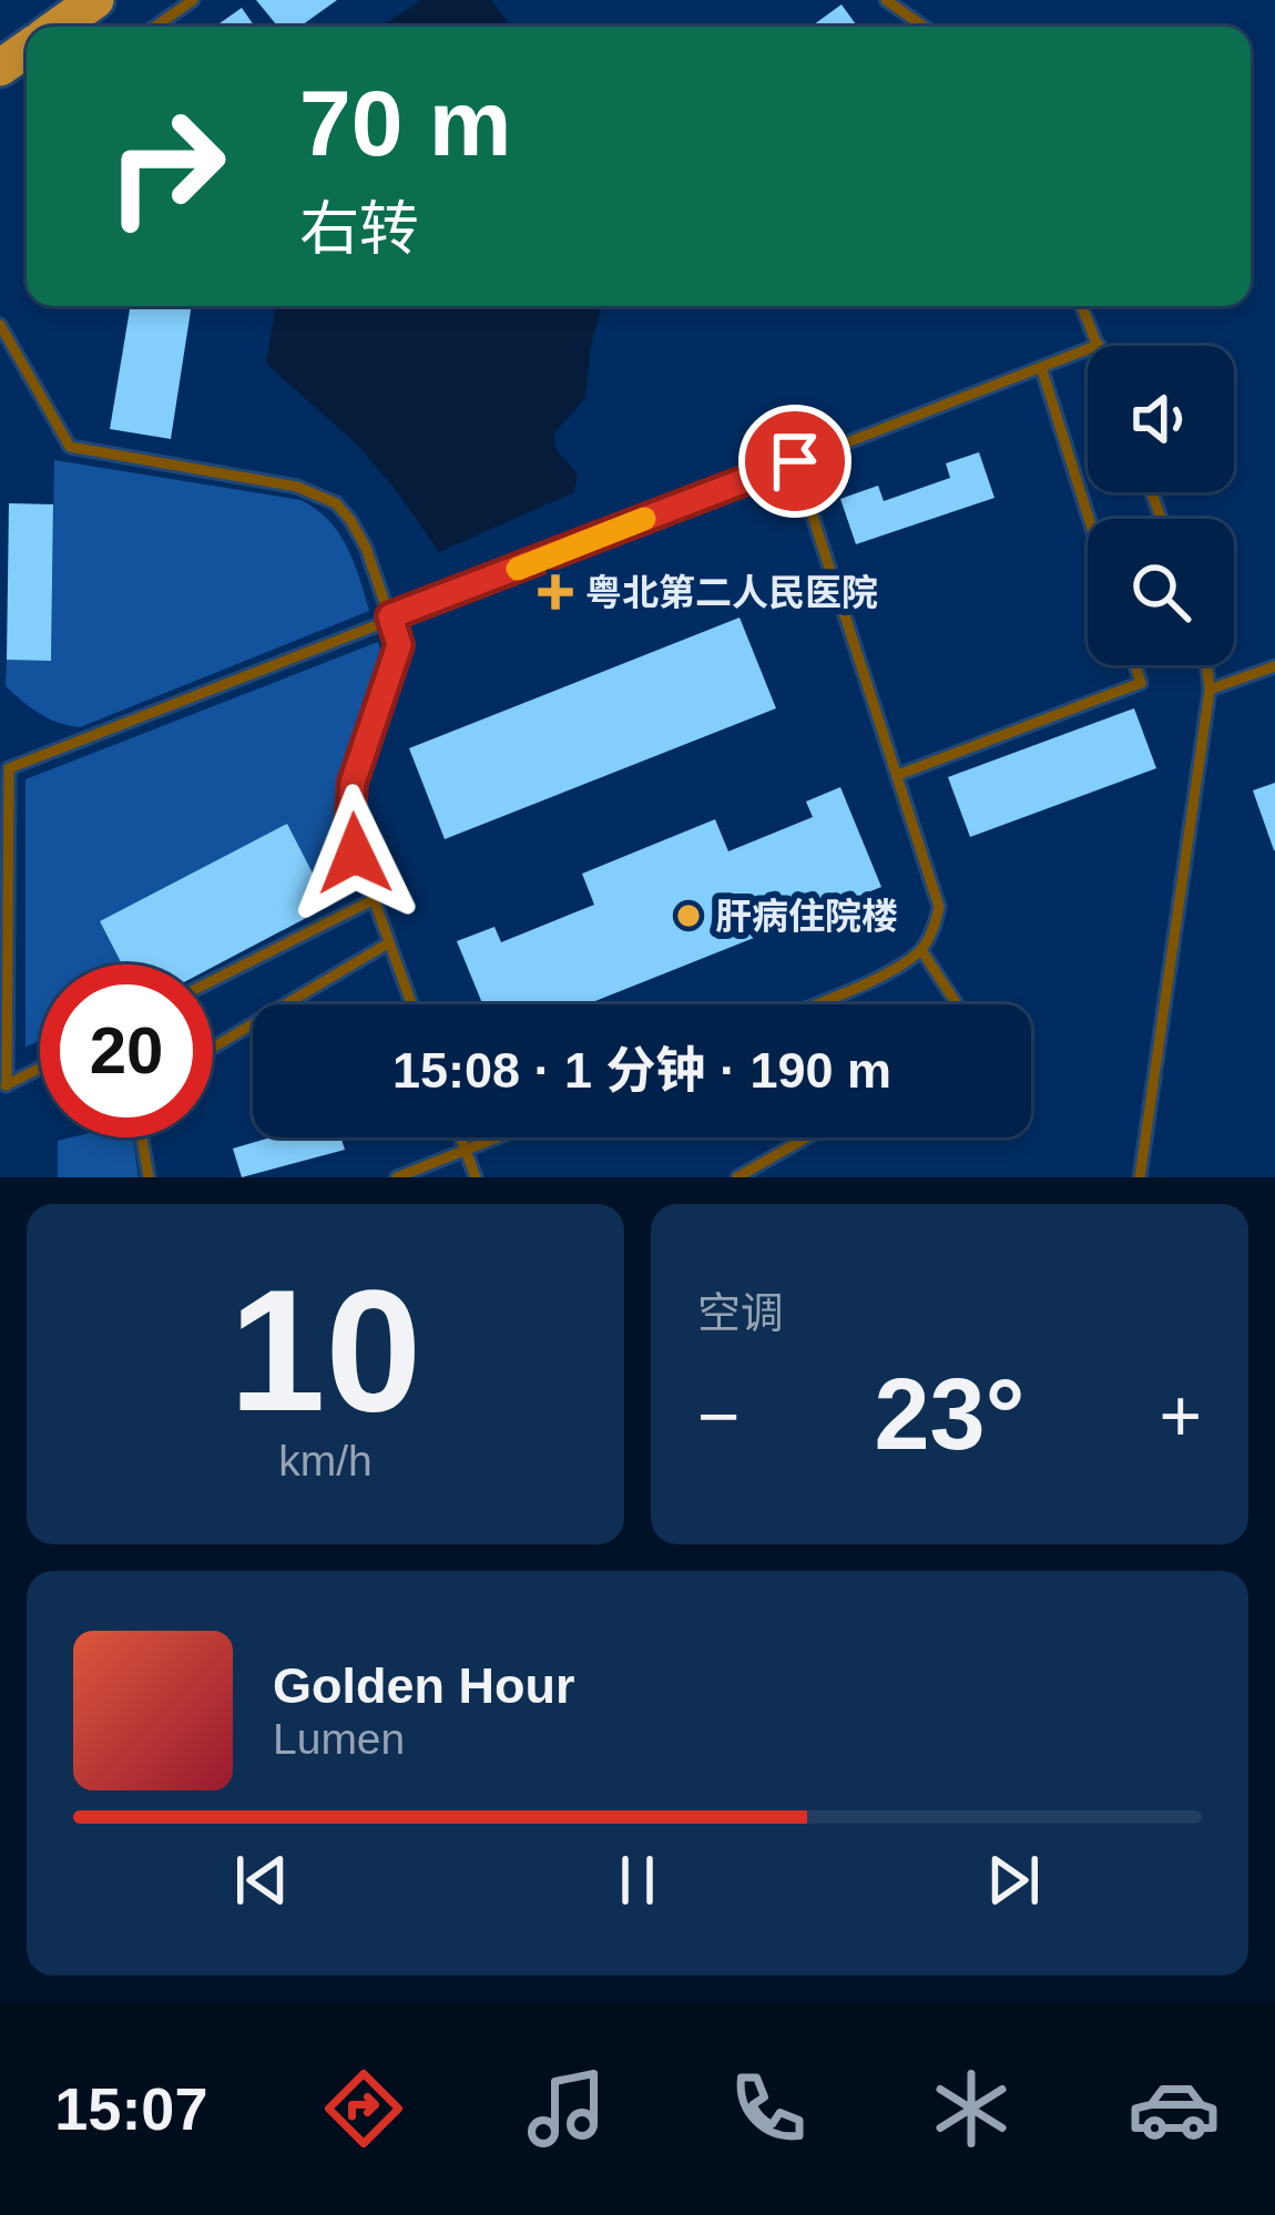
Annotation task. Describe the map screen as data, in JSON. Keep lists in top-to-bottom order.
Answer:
{
  "places": {
    "health": ["粤北第二人民医院"],
    "other": ["肝病住院楼"]
  },
  "page": {
    "turn": ["70 m", "右转"],
    "limit": "20",
    "trip": "15:08 · 1 分钟 · 190 m",
    "tile": [
      ["10", "km/h"],
      "空调"
    ],
    "heat": ["−", "23°", "+"],
    "song": ["Golden Hour", "Lumen"],
    "tabs": "15:07"
  }
}
